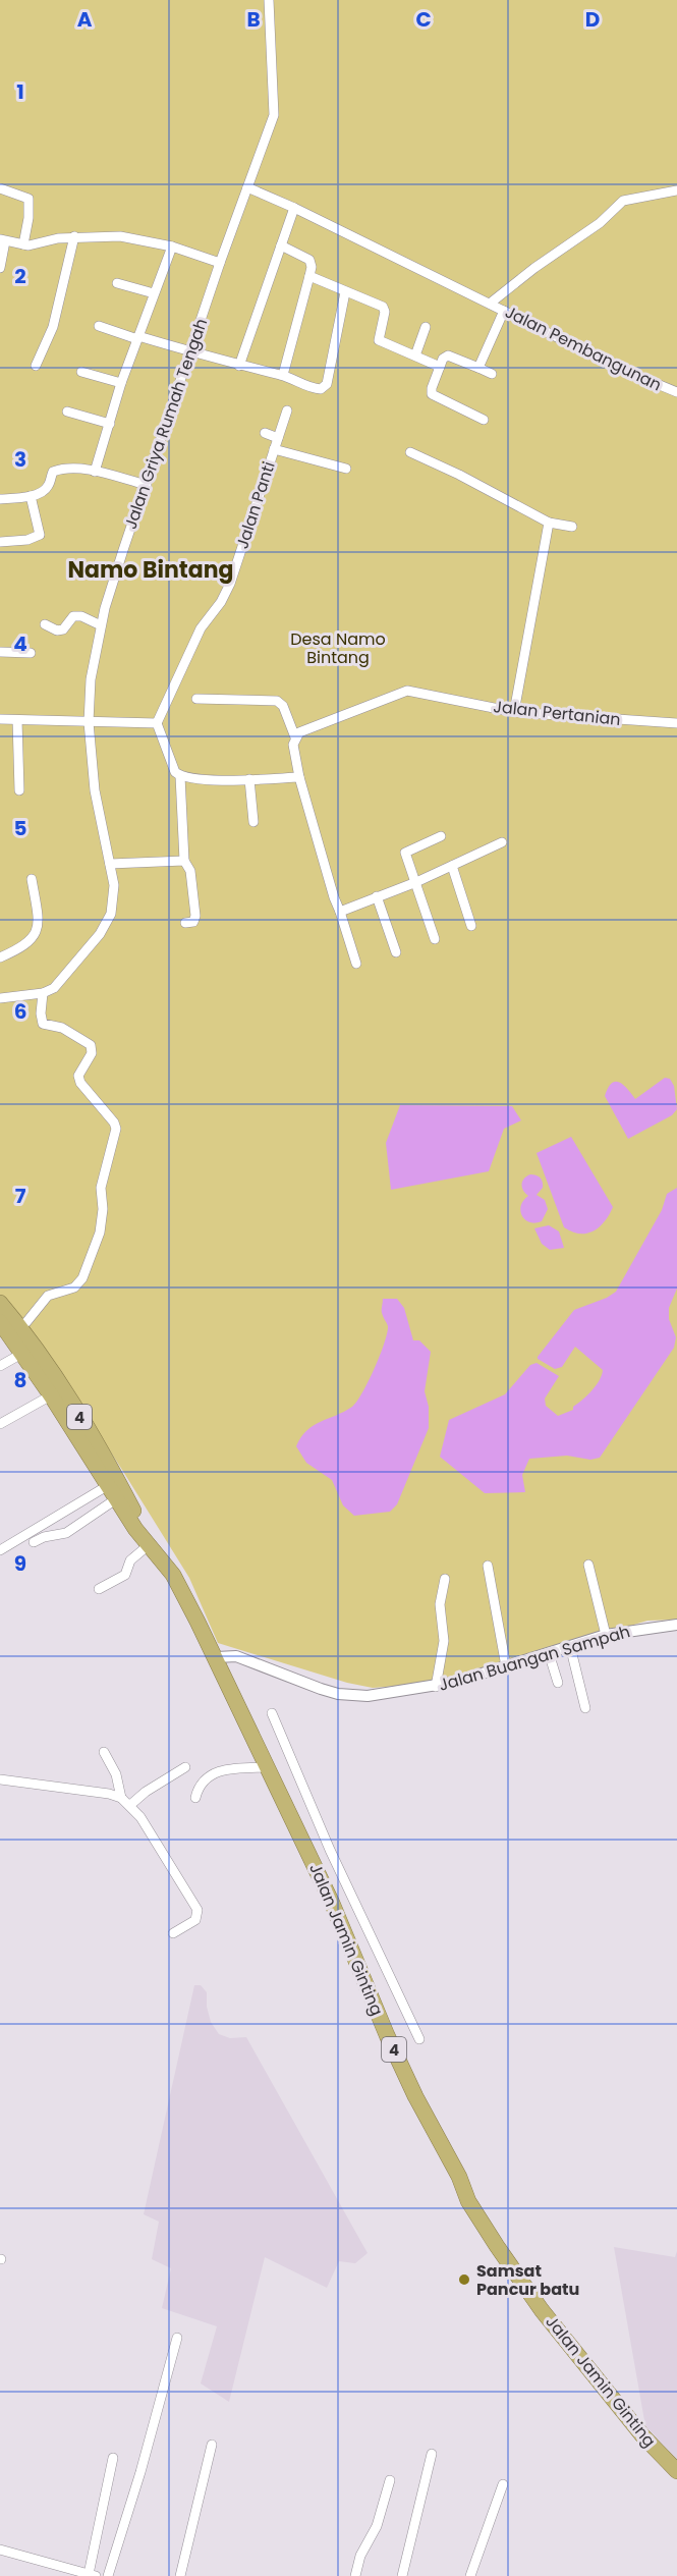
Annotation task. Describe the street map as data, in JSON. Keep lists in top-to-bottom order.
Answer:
{
  "streets": {
    "highway": ["4", "Jalan Jamin Ginting"],
    "street": [
      "Jalan Pembangunan",
      "Jalan Griya Rumah Tengah",
      "Jalan Panti",
      "Jalan Pertanian",
      "Jalan Buangan Sampah"
    ]
  },
  "crossings": [
    ["Jalan Pembangunan", "Jalan Griya Rumah Tengah"],
    ["Jalan Buangan Sampah", "Jalan Jamin Ginting"]
  ],
  "districts": ["Namo Bintang"],
  "parks": ["Desa Namo Bintang"],
  "places": ["Samsat Pancur batu"],
  "grid": {
    "columns": [
      "A",
      "B",
      "C",
      "D"
    ],
    "rows": [
      "1",
      "2",
      "3",
      "4",
      "5",
      "6",
      "7",
      "8",
      "9"
    ]
  }
}
